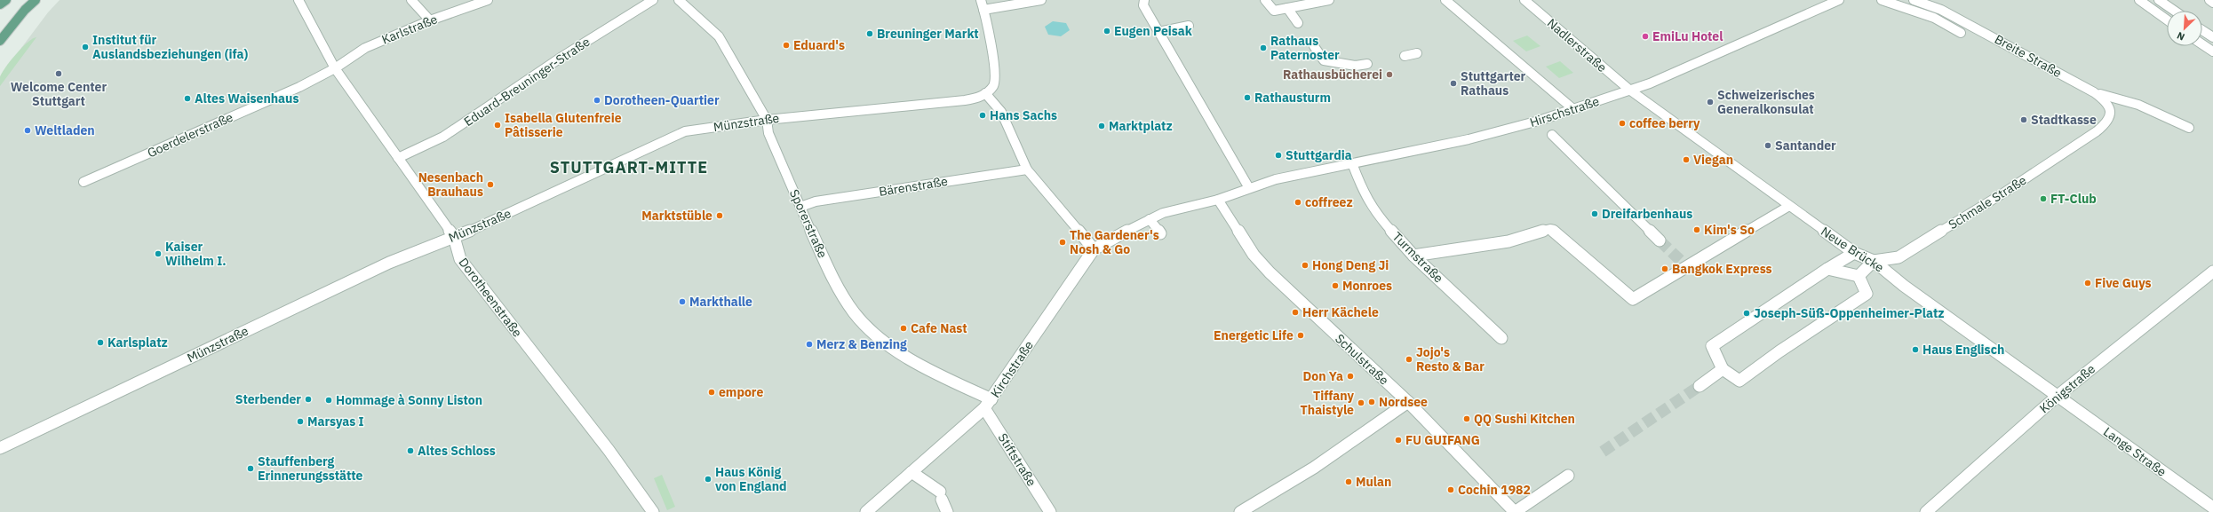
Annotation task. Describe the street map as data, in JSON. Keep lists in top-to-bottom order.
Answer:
{
  "streets": {
    "street": [
      "Karlstraße",
      "Nadlerstraße",
      "Breite Straße",
      "Eduard-Breuninger-Straße",
      "Hirschstraße",
      "Münzstraße",
      "Goerdelerstraße",
      "Bärenstraße",
      "Schmale Straße",
      "Sporerstraße",
      "Neue Brücke",
      "Turmstraße",
      "Dorotheenstraße",
      "Schulstraße",
      "Kirchstraße",
      "Königstraße",
      "Lange Straße",
      "Stiftstraße"
    ]
  },
  "crossings": [
    ["Karlstraße", "Goerdelerstraße"],
    ["Karlstraße", "Dorotheenstraße"],
    ["Nadlerstraße", "Hirschstraße"],
    ["Nadlerstraße", "Neue Brücke"],
    ["Breite Straße", "Schmale Straße"],
    ["Eduard-Breuninger-Straße", "Dorotheenstraße"],
    ["Hirschstraße", "Neue Brücke"],
    ["Hirschstraße", "Turmstraße"],
    ["Münzstraße", "Sporerstraße"],
    ["Münzstraße", "Dorotheenstraße"],
    ["Goerdelerstraße", "Dorotheenstraße"],
    ["Bärenstraße", "Sporerstraße"],
    ["Schmale Straße", "Neue Brücke"],
    ["Sporerstraße", "Kirchstraße"],
    ["Sporerstraße", "Stiftstraße"],
    ["Neue Brücke", "Königstraße"],
    ["Neue Brücke", "Lange Straße"],
    ["Kirchstraße", "Stiftstraße"],
    ["Königstraße", "Lange Straße"]
  ],
  "districts": ["STUTTGART-MITTE"],
  "places": [
    "Eugen Peisak",
    "Breuninger Markt",
    "EmiLu Hotel",
    "Eduard's",
    "Institut für Auslandsbeziehungen (ifa)",
    "Rathaus Paternoster",
    "Welcome Center Stuttgart",
    "Rathausbücherei",
    "Stuttgarter Rathaus",
    "Rathausturm",
    "Altes Waisenhaus",
    "Dorotheen-Quartier",
    "Schweizerisches Generalkonsulat",
    "Hans Sachs",
    "Stadtkasse",
    "coffee berry",
    "Isabella Glutenfreie Pâtisserie",
    "Marktplatz",
    "Weltladen",
    "Santander",
    "Stuttgardia",
    "Viegan",
    "Nesenbach Brauhaus",
    "FT-Club",
    "coffreez",
    "Dreifarbenhaus",
    "Marktstüble",
    "Kim's So",
    "The Gardener's Nosh & Go",
    "Kaiser Wilhelm I.",
    "Hong Deng Ji",
    "Bangkok Express",
    "Five Guys",
    "Monroes",
    "Markthalle",
    "Herr Kächele",
    "Joseph-Süß-Oppenheimer-Platz",
    "Cafe Nast",
    "Energetic Life",
    "Karlsplatz",
    "Merz & Benzing",
    "Haus Englisch",
    "Jojo's Resto & Bar",
    "Don Ya",
    "empore",
    "Sterbender",
    "Hommage à Sonny Liston",
    "Nordsee",
    "Tiffany Thaistyle",
    "QQ Sushi Kitchen",
    "Marsyas I",
    "FU GUIFANG",
    "Altes Schloss",
    "Stauffenberg Erinnerungsstätte",
    "Haus König von England",
    "Mulan",
    "Cochin 1982"
  ],
  "north": "bottom left"
}
